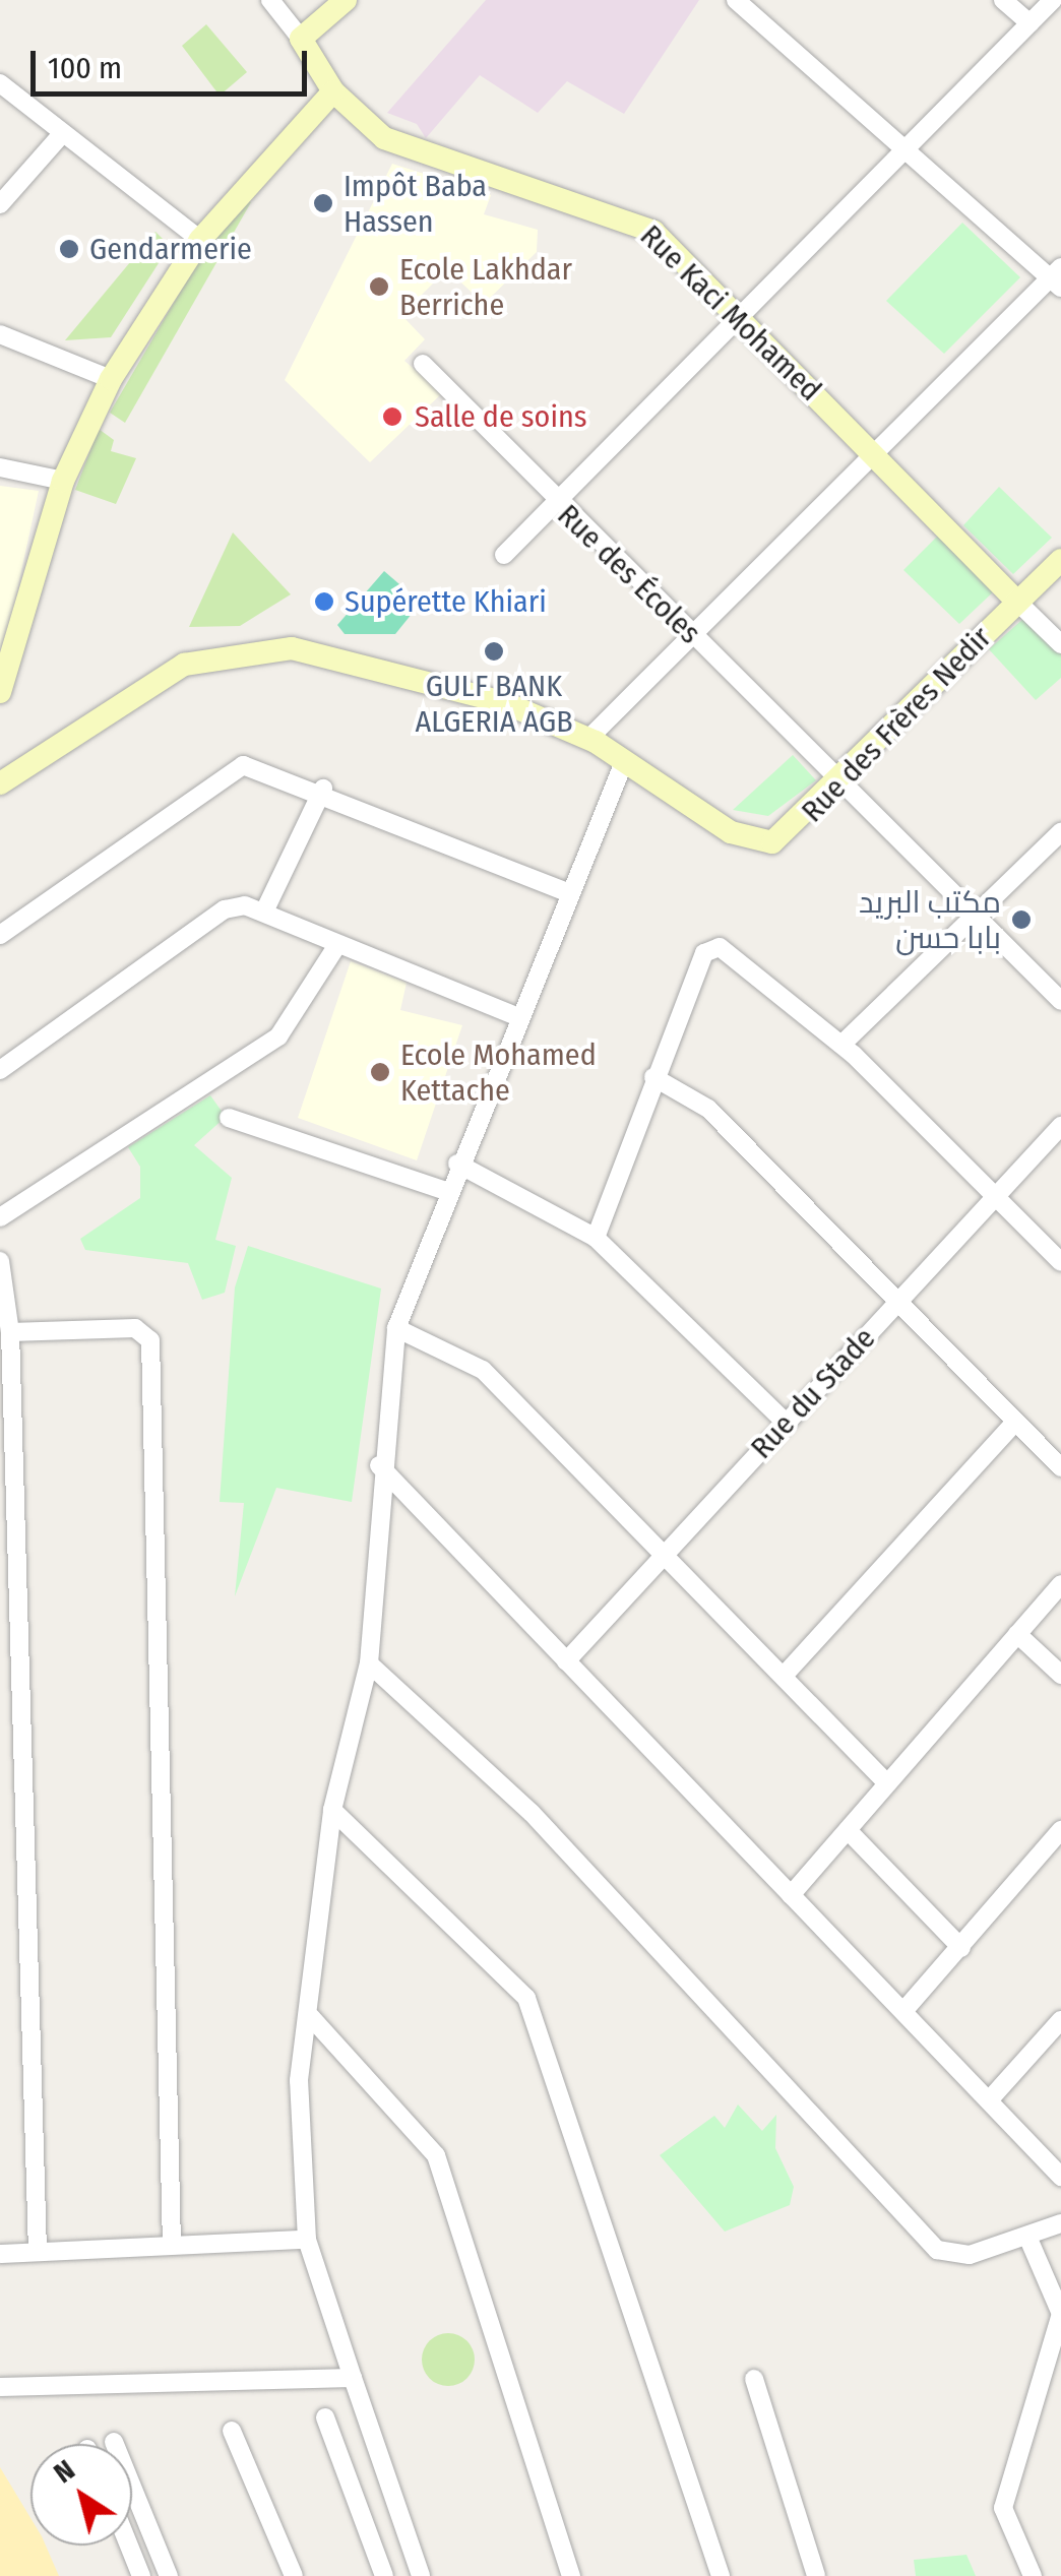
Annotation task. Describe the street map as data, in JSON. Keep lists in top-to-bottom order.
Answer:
{
  "streets": {
    "street": [
      "Rue Kaci Mohamed",
      "Rue des Écoles",
      "Rue des Frères Nedir",
      "Rue du Stade"
    ]
  },
  "crossings": [
    ["Rue Kaci Mohamed", "Rue des Frères Nedir"],
    ["Rue des Écoles", "Rue des Frères Nedir"]
  ],
  "places": [
    "Impôt Baba Hassen",
    "Gendarmerie",
    "Ecole Lakhdar Berriche",
    "Salle de soins",
    "Supérette Khiari",
    "GULF BANK ALGERIA AGB",
    "مكتب البريد بابا حسن",
    "Ecole Mohamed Kettache"
  ],
  "scale_bar": "100 m",
  "north": "top left"
}
